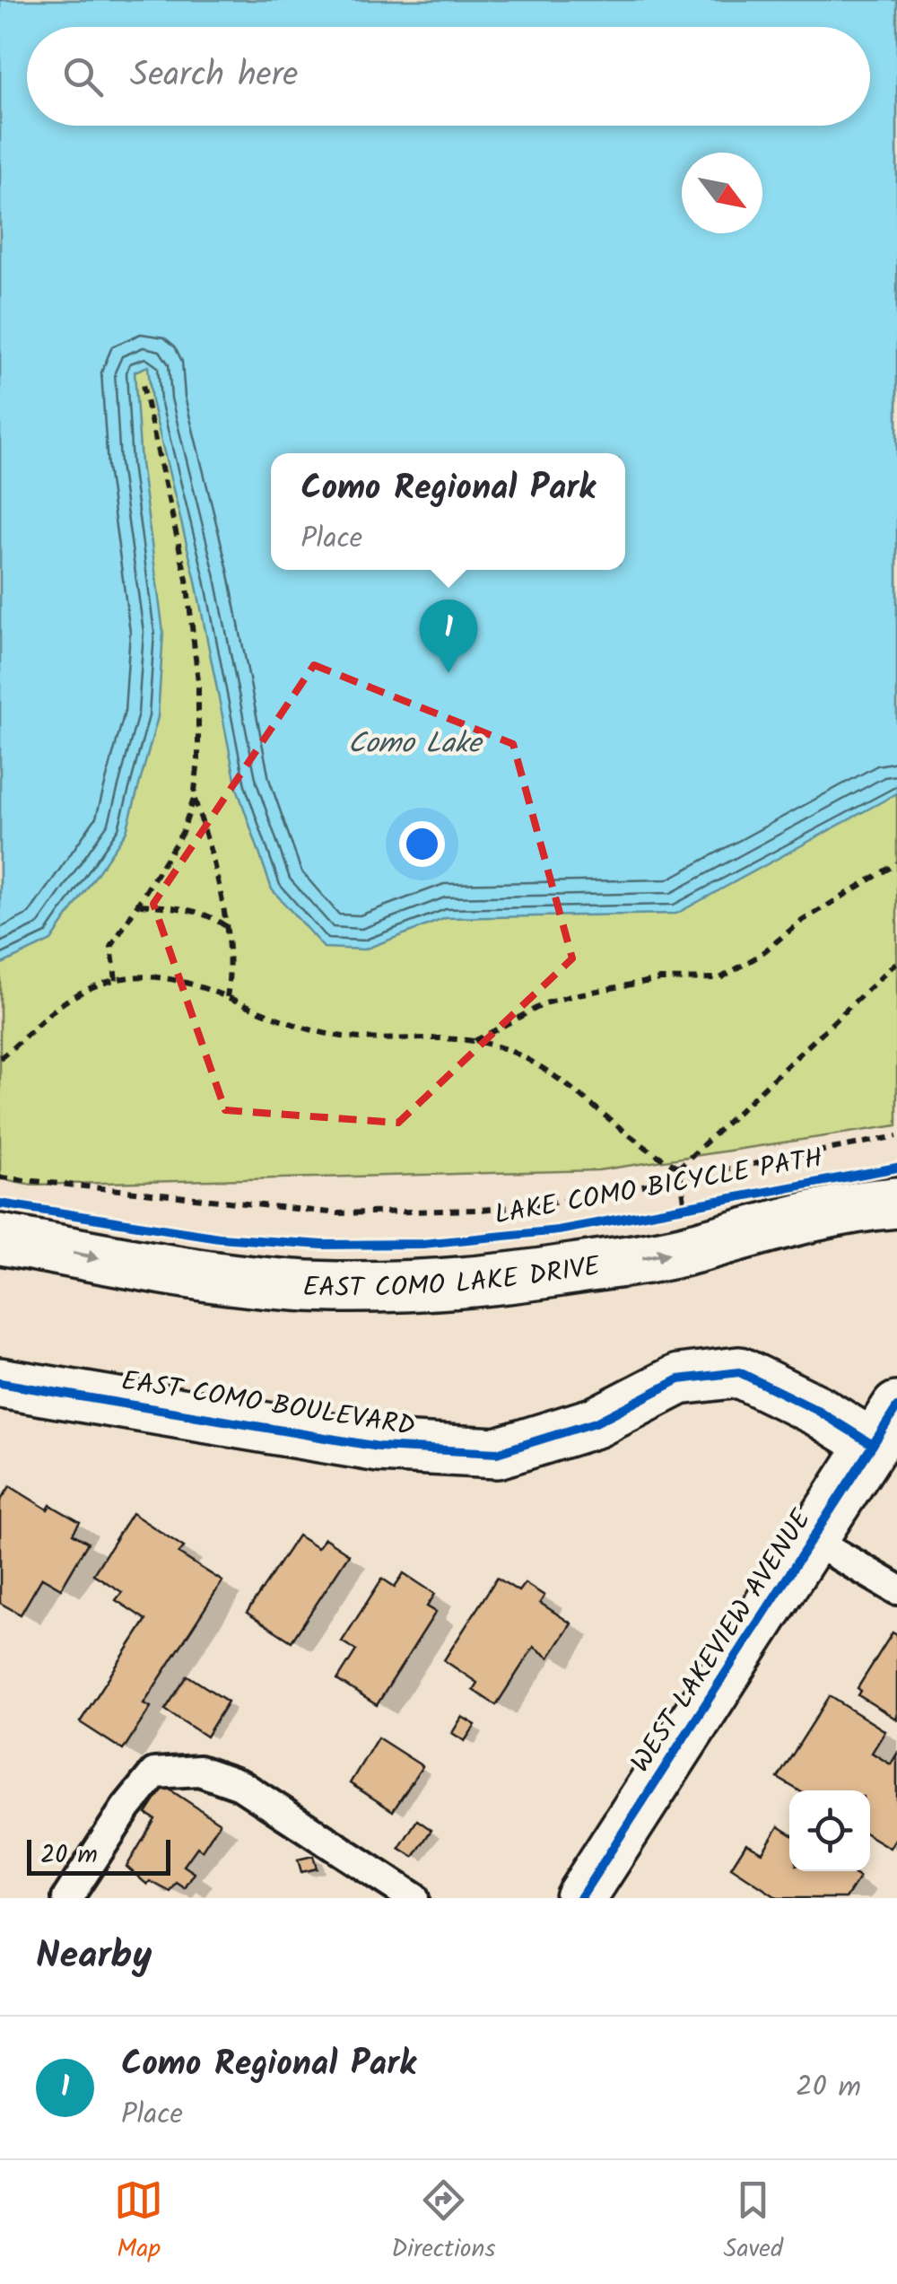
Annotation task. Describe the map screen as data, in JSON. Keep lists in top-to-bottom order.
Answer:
{
  "streets": {
    "street": ["EAST COMO LAKE DRIVE", "EAST COMO BOULEVARD", "WEST LAKEVIEW AVENUE"],
    "cycle path": ["LAKE COMO BICYCLE PATH"]
  },
  "crossings": [
    ["EAST COMO BOULEVARD", "WEST LAKEVIEW AVENUE"]
  ],
  "one_way": ["EAST COMO LAKE DRIVE"],
  "water": ["Como Lake"],
  "scale_bar": "20 m",
  "north": "bottom right",
  "page": {
    "search": "Search here",
    "popup": ["Como Regional Park", "Place"],
    "pins": "1",
    "scale": "20 m",
    "heading": "Nearby",
    "list": [
      {
        "mark": "1",
        "name": "Como Regional Park",
        "note": "Place",
        "value": "20 m"
      }
    ],
    "nav": ["Map", "Directions", "Saved"]
  }
}
